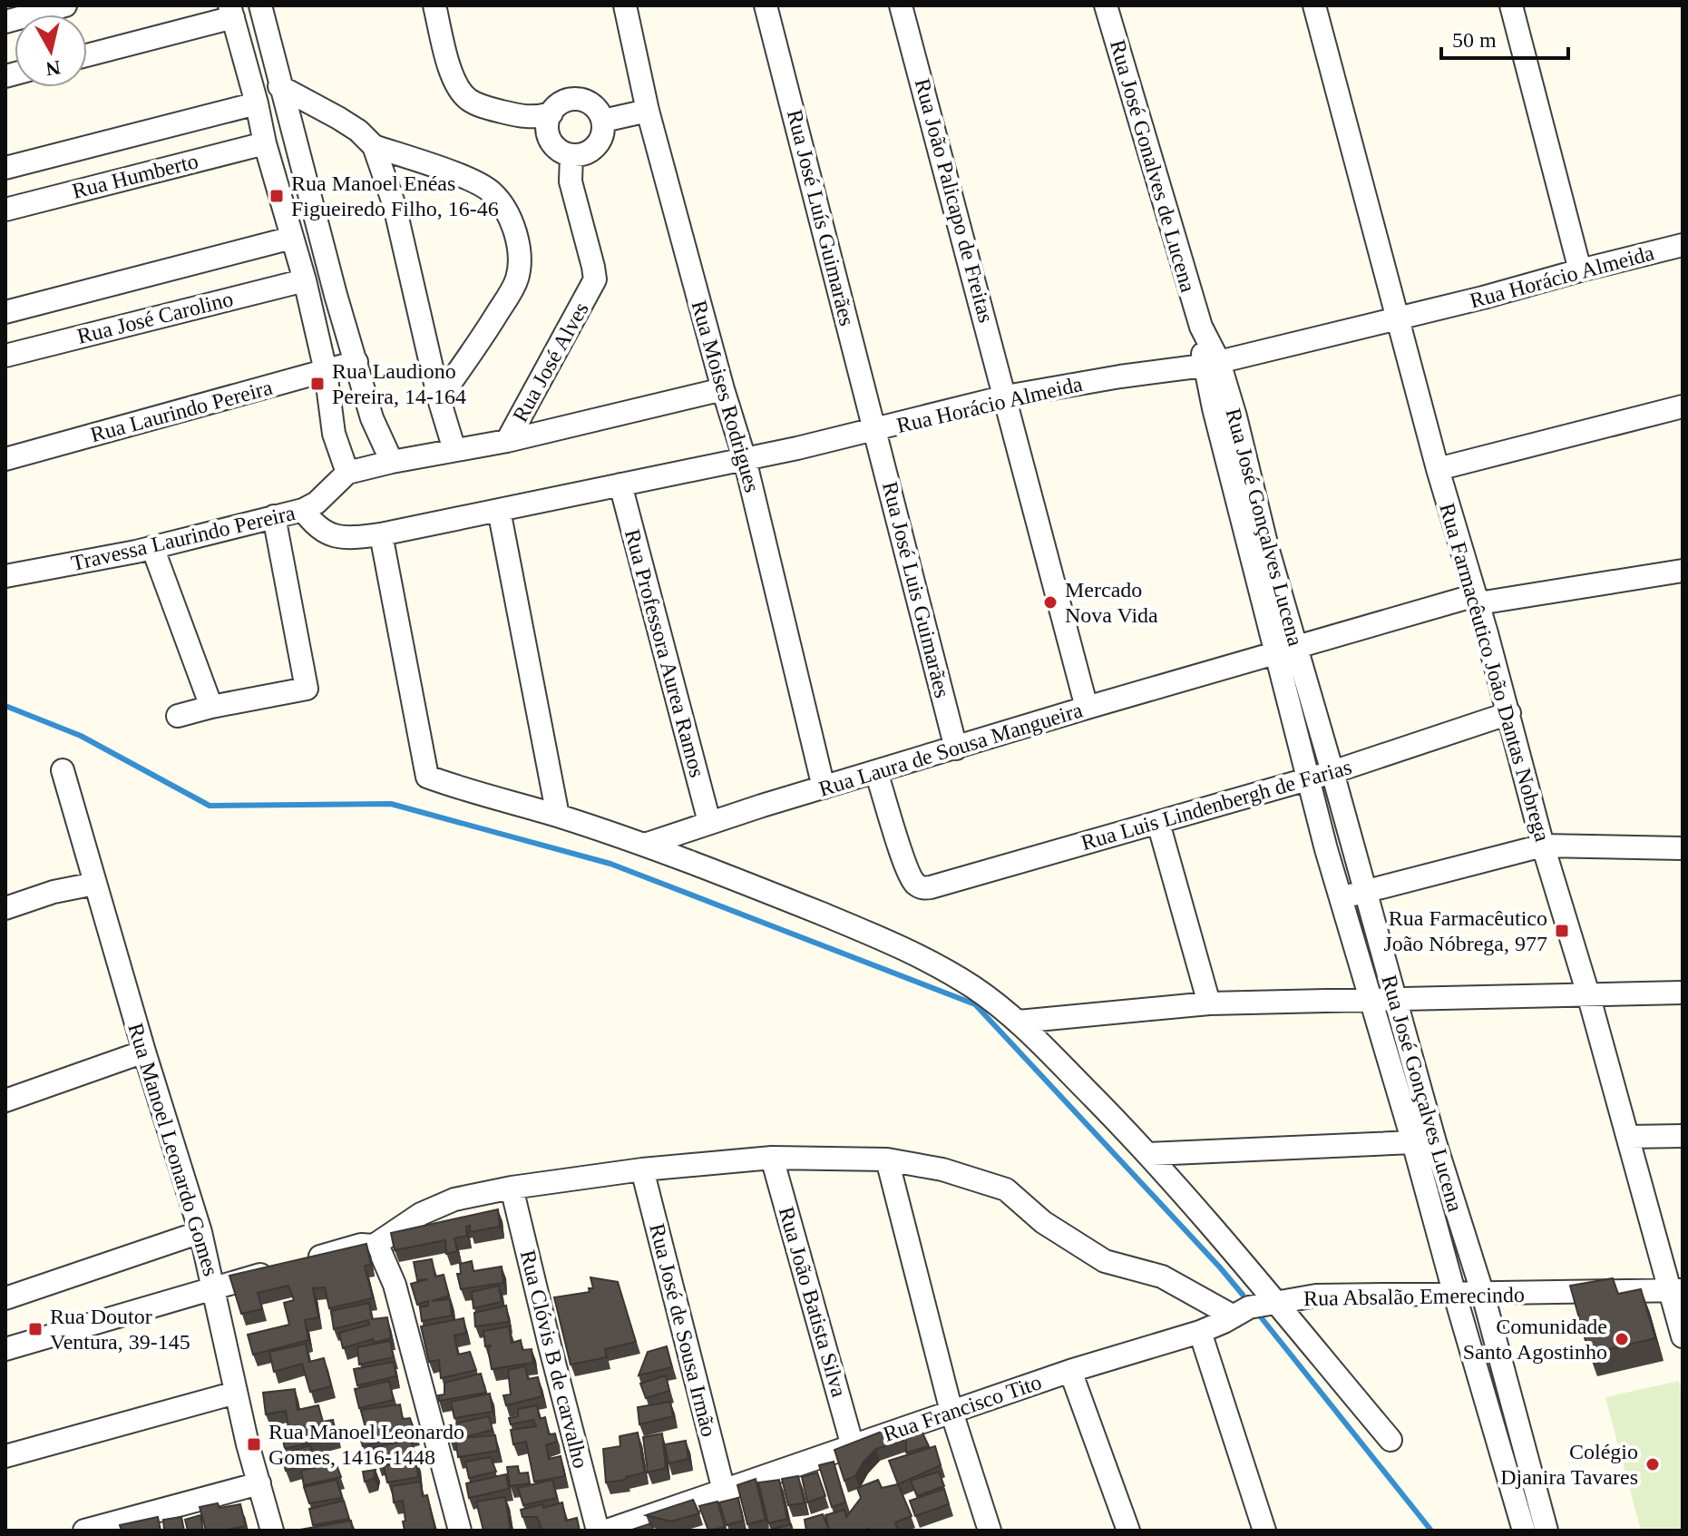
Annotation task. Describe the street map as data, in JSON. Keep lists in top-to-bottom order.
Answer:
{
  "streets": {
    "street": [
      "Rua José Gonalves de Lucena",
      "Rua Humberto",
      "Rua João Palicapo de Freitas",
      "Rua José Luís Guimarães",
      "Rua Horácio Almeida",
      "Rua José Carolino",
      "Rua José Alves",
      "Rua Moises Rodrigues",
      "Rua Laurindo Pereira",
      "Rua José Gonçalves Lucena",
      "Travessa Laurindo Pereira",
      "Rua José Luis Guimarães",
      "Rua Professora Aurea Ramos",
      "Rua Farmacêutico João Dantas Nobrega",
      "Rua Laura de Sousa Mangueira",
      "Rua Luis Lindenbergh de Farias",
      "Rua Manoel Leonardo Gomes",
      "Rua Absalão Emerecindo",
      "Rua João Batista Silva",
      "Rua José de Sousa Irmão",
      "Rua Clóvis B de carvalho",
      "Rua Francisco Tito"
    ]
  },
  "crossings": [
    ["Rua José Gonalves de Lucena", "Rua Horácio Almeida"],
    ["Rua José Gonalves de Lucena", "Rua José Gonçalves Lucena"],
    ["Rua João Palicapo de Freitas", "Rua Horácio Almeida"],
    ["Rua João Palicapo de Freitas", "Rua Laura de Sousa Mangueira"],
    ["Rua José Luís Guimarães", "Rua Horácio Almeida"],
    ["Rua José Luís Guimarães", "Rua José Luis Guimarães"],
    ["Rua Horácio Almeida", "Rua Moises Rodrigues"],
    ["Rua Horácio Almeida", "Rua José Gonçalves Lucena"],
    ["Rua Horácio Almeida", "Travessa Laurindo Pereira"],
    ["Rua Horácio Almeida", "Rua José Luis Guimarães"],
    ["Rua Horácio Almeida", "Rua Professora Aurea Ramos"],
    ["Rua Horácio Almeida", "Rua Farmacêutico João Dantas Nobrega"],
    ["Rua Moises Rodrigues", "Rua Laura de Sousa Mangueira"],
    ["Rua José Gonçalves Lucena", "Rua Laura de Sousa Mangueira"],
    ["Rua José Gonçalves Lucena", "Rua Luis Lindenbergh de Farias"],
    ["Rua José Gonçalves Lucena", "Rua Absalão Emerecindo"],
    ["Rua José Luis Guimarães", "Rua Laura de Sousa Mangueira"],
    ["Rua Professora Aurea Ramos", "Rua Laura de Sousa Mangueira"],
    ["Rua Farmacêutico João Dantas Nobrega", "Rua Laura de Sousa Mangueira"],
    ["Rua Farmacêutico João Dantas Nobrega", "Rua Luis Lindenbergh de Farias"],
    ["Rua Farmacêutico João Dantas Nobrega", "Rua Absalão Emerecindo"],
    ["Rua Laura de Sousa Mangueira", "Rua Luis Lindenbergh de Farias"],
    ["Rua Absalão Emerecindo", "Rua Francisco Tito"],
    ["Rua João Batista Silva", "Rua Francisco Tito"],
    ["Rua José de Sousa Irmão", "Rua Francisco Tito"]
  ],
  "places": {
    "transit": [
      "Rua Manoel Enéas Figueiredo Filho, 16-46",
      "Rua Laudiono Pereira, 14-164",
      "Rua Farmacêutico João Nóbrega, 977",
      "Rua Doutor Ventura, 39-145",
      "Rua Manoel Leonardo Gomes, 1416-1448"
    ],
    "other": ["Mercado Nova Vida", "Comunidade Santo Agostinho", "Colégio Djanira Tavares"]
  },
  "scale_bar": "50 m",
  "north": "bottom"
}
